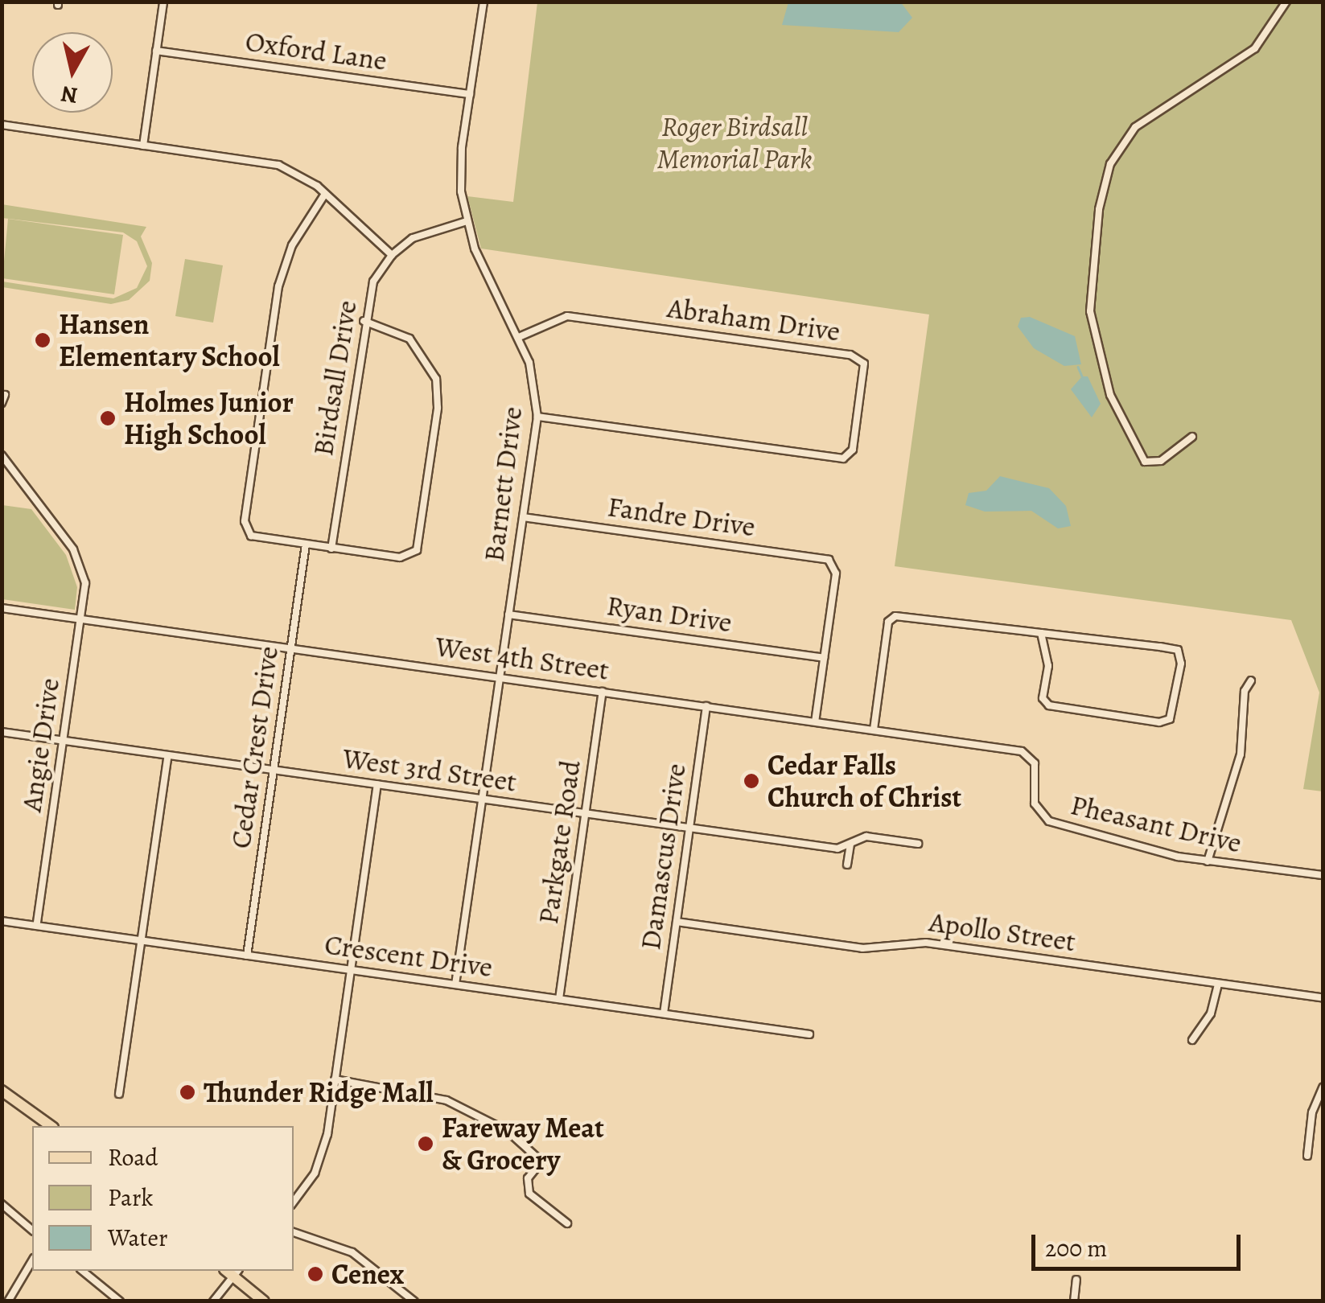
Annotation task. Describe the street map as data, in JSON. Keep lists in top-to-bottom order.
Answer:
{
  "streets": {
    "street": [
      "Oxford Lane",
      "Abraham Drive",
      "Birdsall Drive",
      "Barnett Drive",
      "Fandre Drive",
      "Ryan Drive",
      "West 4th Street",
      "Angie Drive",
      "Cedar Crest Drive",
      "West 3rd Street",
      "Pheasant Drive",
      "Parkgate Road",
      "Damascus Drive",
      "Apollo Street",
      "Crescent Drive"
    ]
  },
  "crossings": [
    ["Oxford Lane", "Barnett Drive"],
    ["Abraham Drive", "Barnett Drive"],
    ["Birdsall Drive", "Barnett Drive"],
    ["Barnett Drive", "Fandre Drive"],
    ["Barnett Drive", "Ryan Drive"],
    ["Barnett Drive", "West 4th Street"],
    ["Barnett Drive", "West 3rd Street"],
    ["Barnett Drive", "Crescent Drive"],
    ["Fandre Drive", "Ryan Drive"],
    ["West 4th Street", "Angie Drive"],
    ["West 4th Street", "Cedar Crest Drive"],
    ["West 4th Street", "Pheasant Drive"],
    ["West 4th Street", "Parkgate Road"],
    ["West 4th Street", "Damascus Drive"],
    ["Angie Drive", "West 3rd Street"],
    ["Angie Drive", "Crescent Drive"],
    ["Cedar Crest Drive", "West 3rd Street"],
    ["Cedar Crest Drive", "Crescent Drive"],
    ["West 3rd Street", "Parkgate Road"],
    ["West 3rd Street", "Damascus Drive"],
    ["Parkgate Road", "Crescent Drive"],
    ["Damascus Drive", "Apollo Street"],
    ["Damascus Drive", "Crescent Drive"]
  ],
  "parks": ["Roger Birdsall Memorial Park"],
  "places": [
    "Hansen Elementary School",
    "Holmes Junior High School",
    "Cedar Falls Church of Christ",
    "Thunder Ridge Mall",
    "Fareway Meat & Grocery",
    "Cenex"
  ],
  "legend": ["Road", "Park", "Water"],
  "scale_bar": "200 m",
  "north": "bottom"
}
